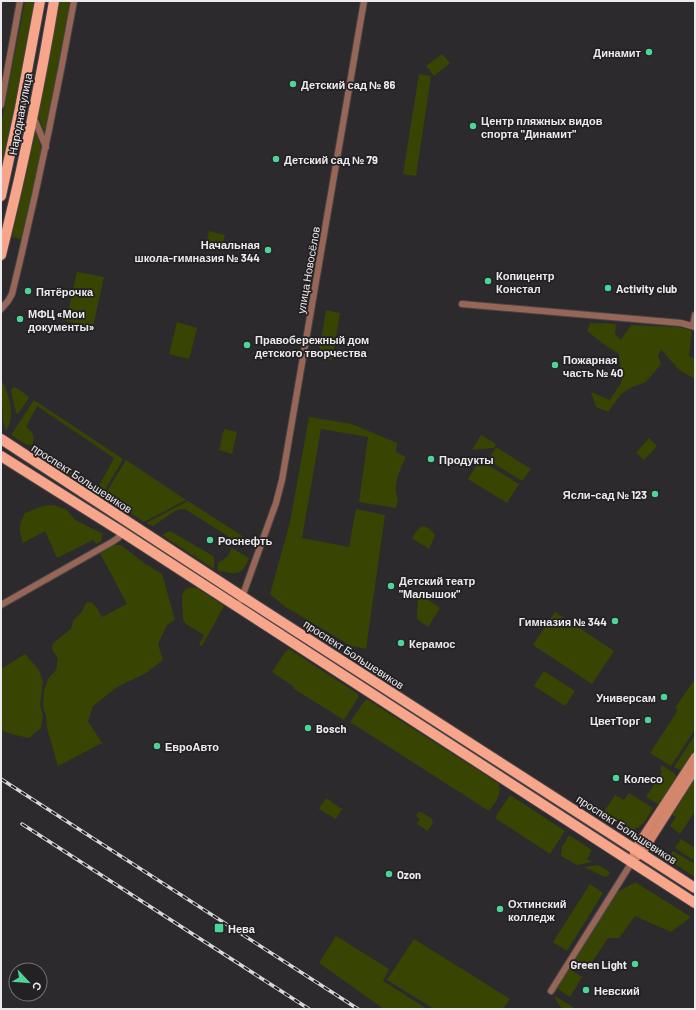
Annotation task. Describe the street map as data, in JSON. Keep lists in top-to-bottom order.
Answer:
{
  "streets": {
    "main road": ["Народная улица", "проспект Большевиков"],
    "street": ["улица Новосёлов"]
  },
  "crossings": [
    ["улица Новосёлов", "проспект Большевиков"]
  ],
  "places": {
    "other": [
      "Динамит",
      "Детский сад № 86",
      "Центр пляжных видов спорта \"Динамит\"",
      "Детский сад № 79",
      "Начальная школа-гимназия № 344",
      "Копицентр Констал",
      "Activity club",
      "Пятёрочка",
      "МФЦ «Мои документы»",
      "Правобережный дом детского творчества",
      "Пожарная часть № 40",
      "Продукты",
      "Ясли-сад № 123",
      "Роснефть",
      "Детский театр \"Малышок\"",
      "Гимназия № 344",
      "Керамос",
      "Универсам",
      "ЦветТорг",
      "Bosch",
      "ЕвроАвто",
      "Колесо",
      "Ozon",
      "Охтинский колледж",
      "Green Light",
      "Невский"
    ],
    "transit": ["Нева"]
  },
  "north": "bottom right"
}
